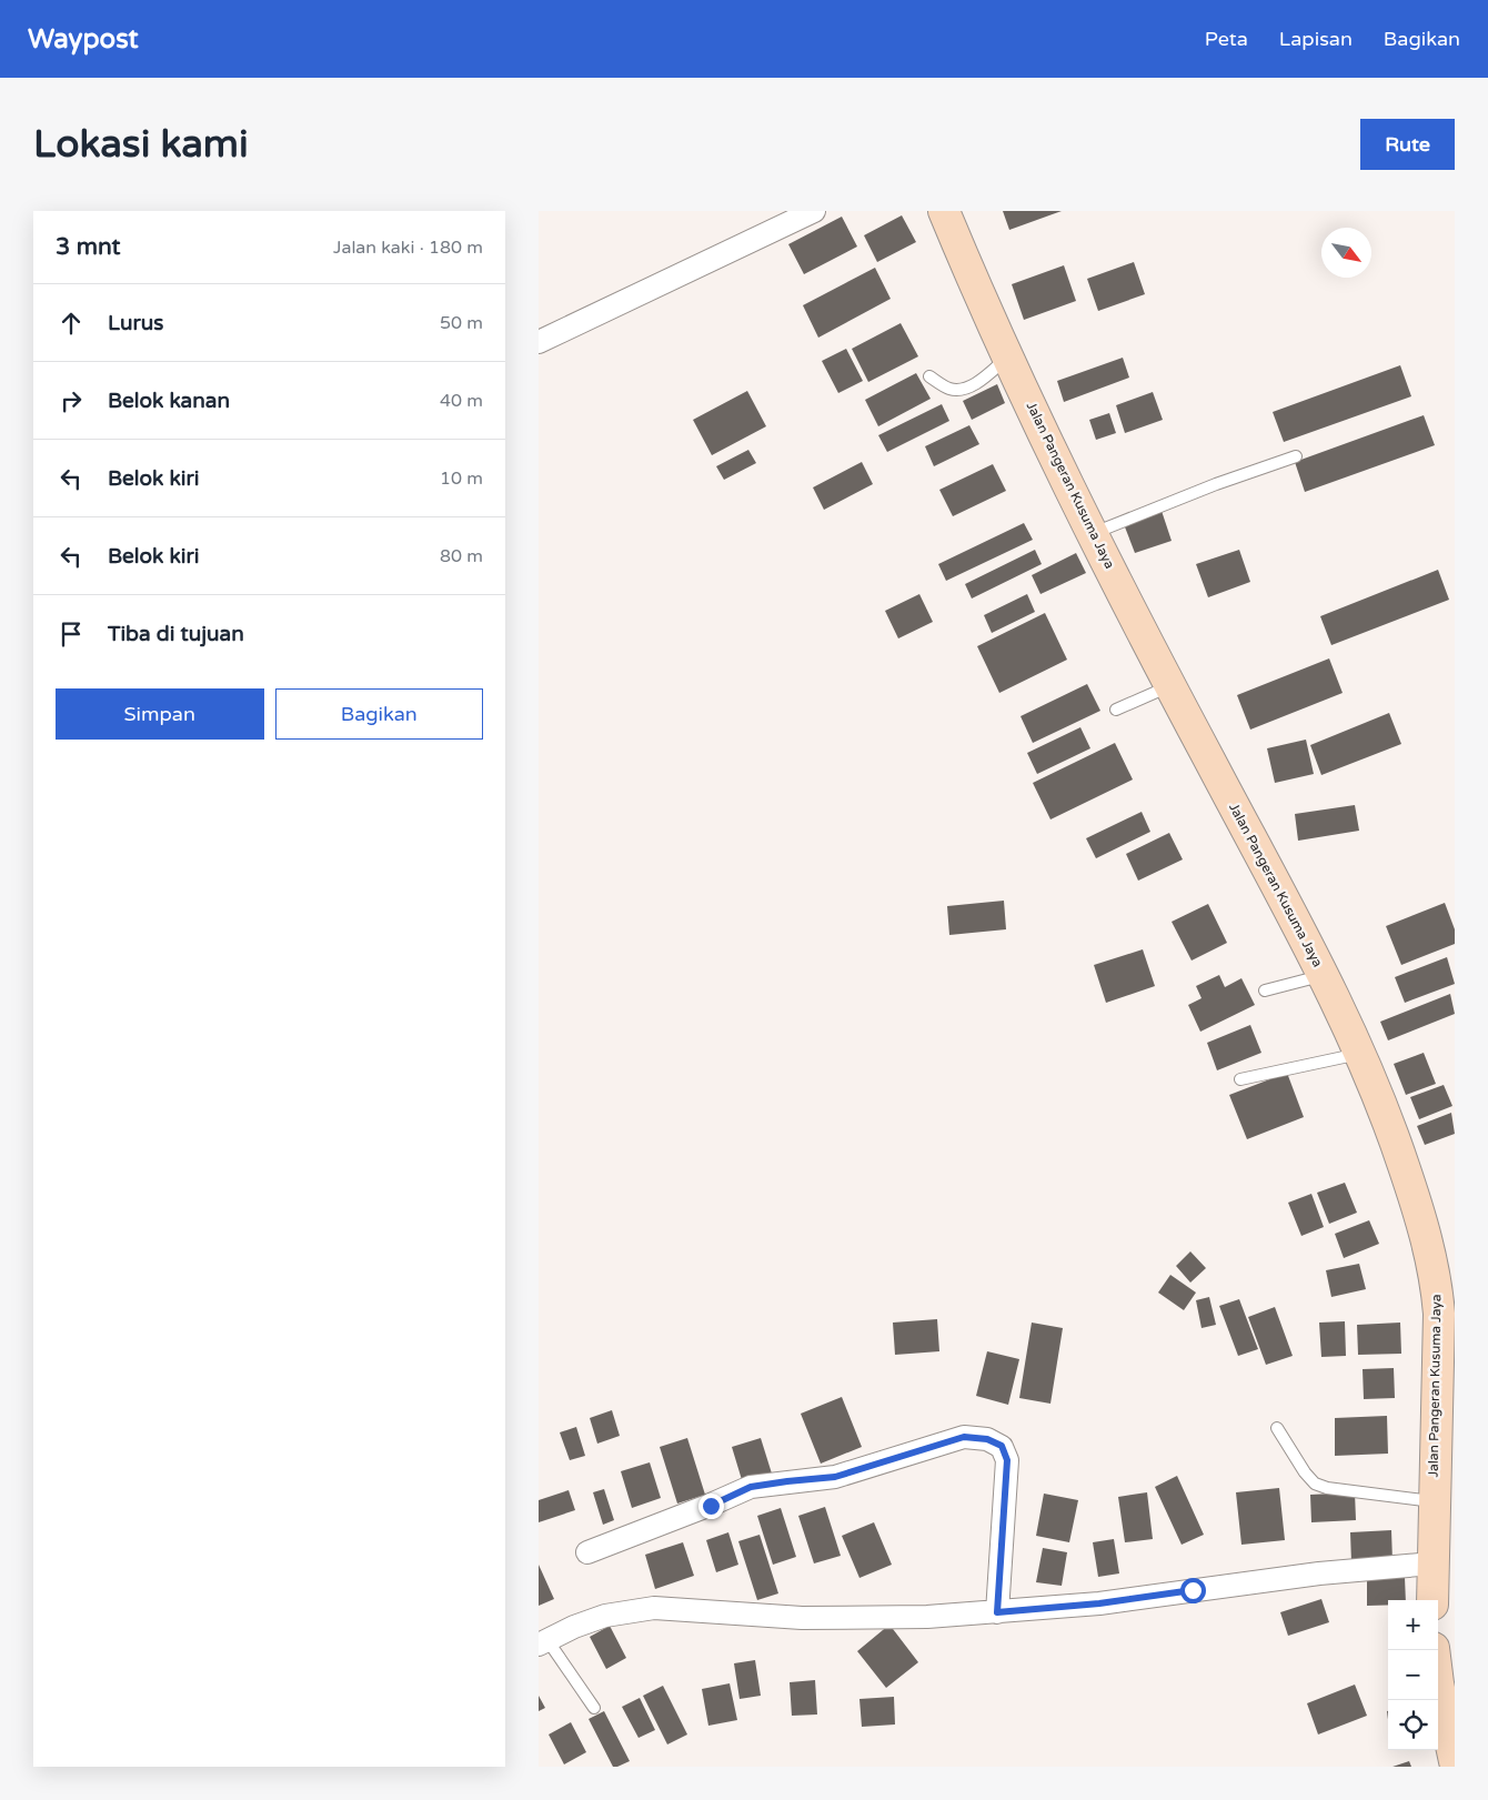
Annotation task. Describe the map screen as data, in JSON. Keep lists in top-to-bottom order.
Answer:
{
  "streets": {
    "street": ["Jalan Pangeran Kusuma Jaya"]
  },
  "north": "bottom right",
  "page": {
    "header": "Waypost",
    "nav": ["Peta", "Lapisan", "Bagikan"],
    "buttons": [
      "Rute",
      ["Simpan", "Bagikan"]
    ],
    "title": "Lokasi kami",
    "heading": ["3 mnt", "Jalan kaki · 180 m"],
    "list": [
      ["Lurus", "50 m"],
      ["Belok kanan", "40 m"],
      ["Belok kiri", "10 m"],
      ["Belok kiri", "80 m"],
      "Tiba di tujuan"
    ],
    "map_buttons": ["+", "−"]
  }
}
